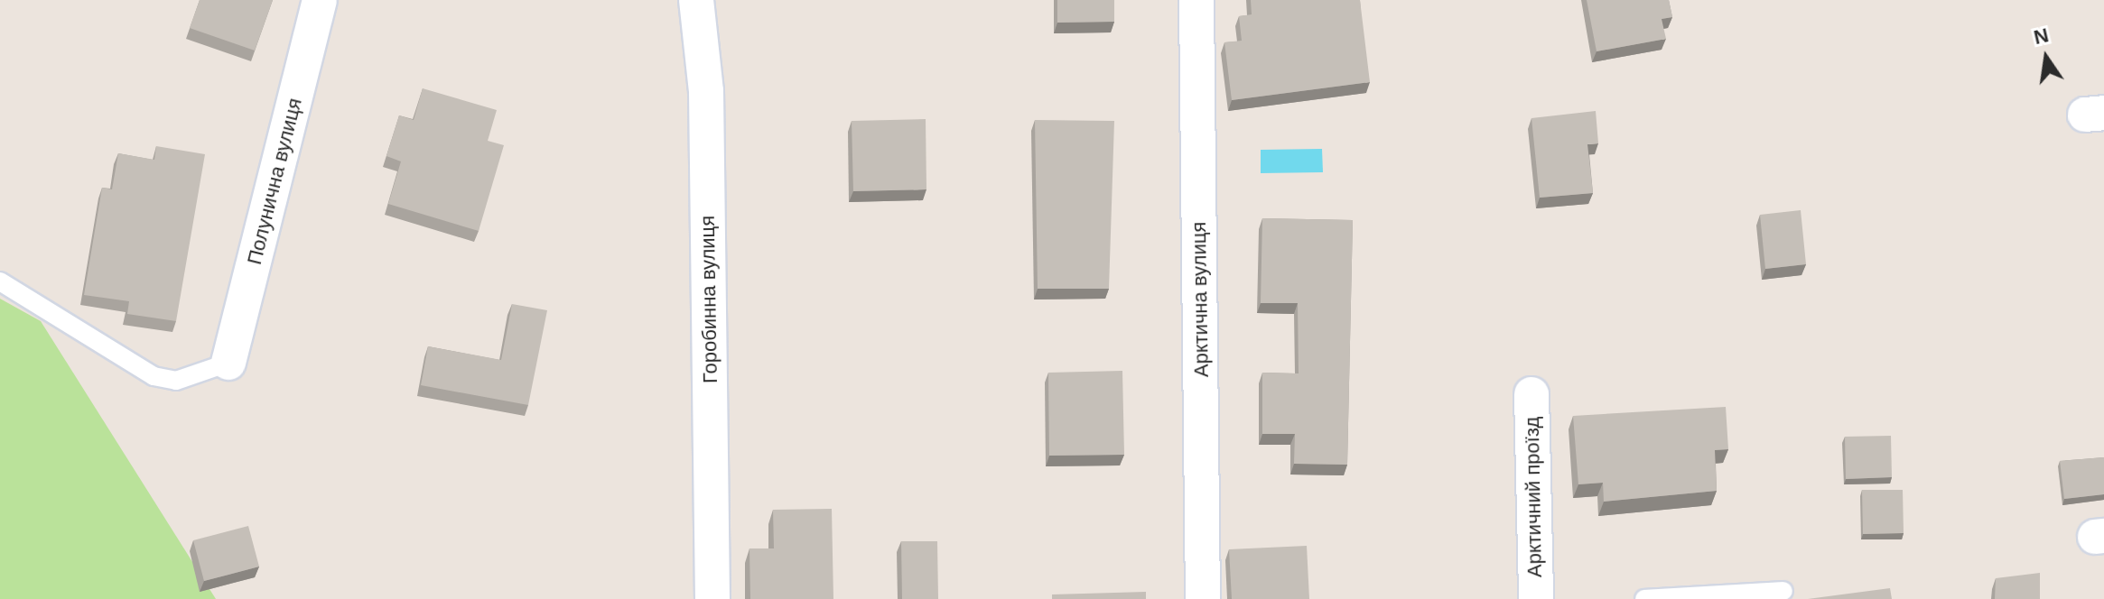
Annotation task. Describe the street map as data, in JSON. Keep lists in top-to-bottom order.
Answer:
{
  "streets": {
    "street": [
      "Полунична вулиця",
      "Горобинна вулиця",
      "Арктична вулиця",
      "Арктичний проїзд"
    ]
  },
  "north": "top"
}
